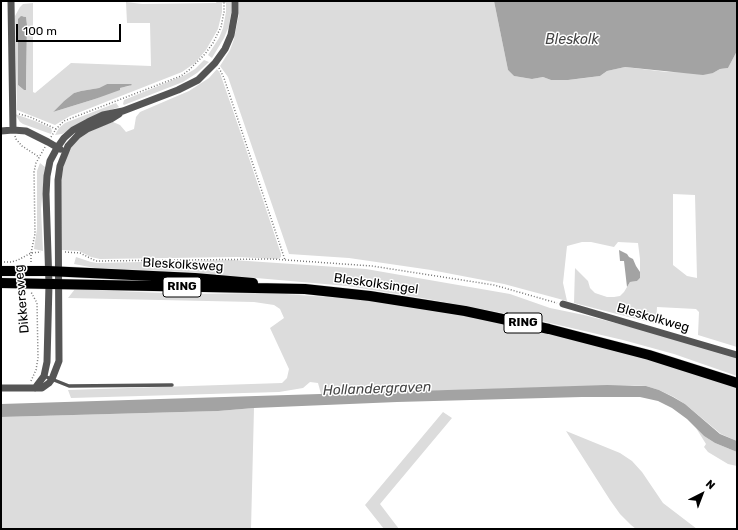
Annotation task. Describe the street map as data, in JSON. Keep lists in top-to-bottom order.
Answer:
{
  "streets": {
    "main road": ["Bleskolksweg", "Bleskolksingel", "RING"],
    "street": ["Dikkersweg", "Bleskolkweg"]
  },
  "crossings": [
    ["Bleskolksweg", "Bleskolksingel"],
    ["Bleskolksweg", "RING"],
    ["Bleskolksingel", "Dikkersweg"],
    ["Bleskolksingel", "Bleskolkweg"],
    ["RING", "Dikkersweg"]
  ],
  "water": ["Bleskolk", "Hollandergraven"],
  "scale_bar": "100 m",
  "north": "top right"
}
